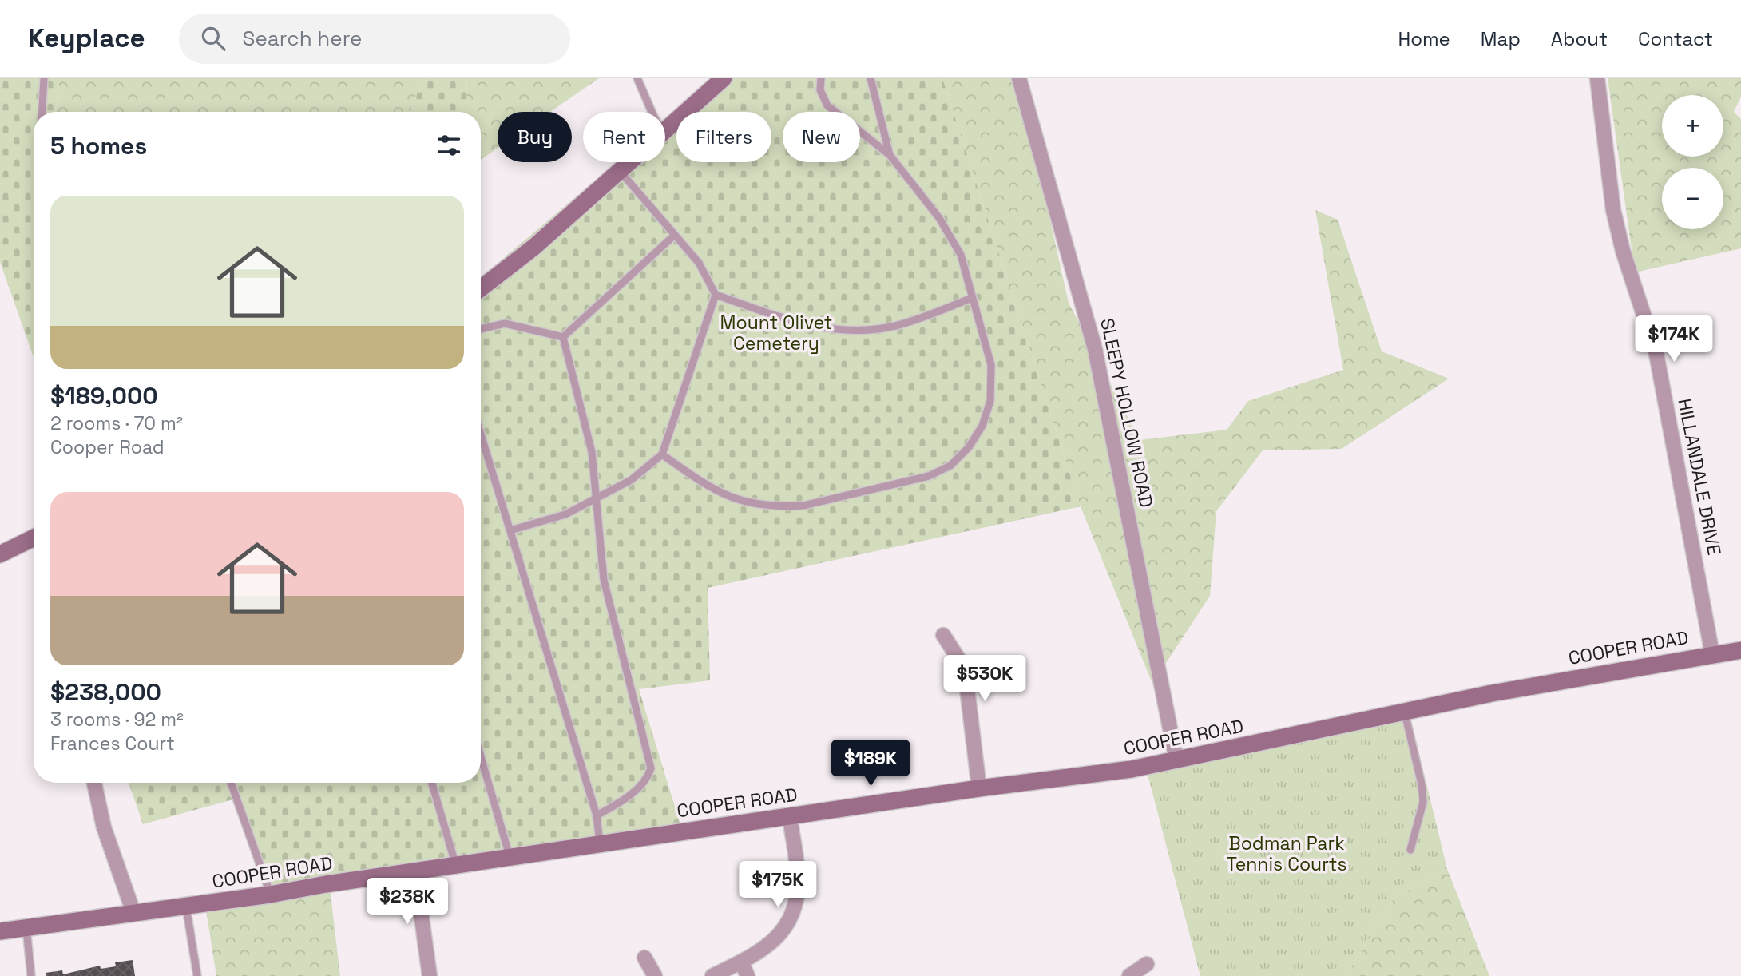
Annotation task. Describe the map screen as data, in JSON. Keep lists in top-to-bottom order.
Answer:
{
  "streets": {
    "street": ["SLEEPY HOLLOW ROAD", "HILLANDALE DRIVE", "COOPER ROAD"]
  },
  "crossings": [
    ["SLEEPY HOLLOW ROAD", "COOPER ROAD"],
    ["HILLANDALE DRIVE", "COOPER ROAD"]
  ],
  "parks": ["Mount Olivet Cemetery", "Bodman Park Tennis Courts"],
  "page": {
    "header": "Keyplace",
    "search": "Search here",
    "nav": [
      "Home",
      "Map",
      "About",
      "Contact"
    ],
    "map_buttons": ["+", "−"],
    "chip": [
      "Buy",
      "Rent",
      "Filters",
      "New"
    ],
    "heading": "5 homes",
    "list": [
      {
        "name": "$189,000",
        "note": "2 rooms · 70 m² · Cooper Road"
      },
      {
        "name": "$238,000",
        "note": "3 rooms · 92 m² · Frances Court"
      }
    ],
    "price": [
      "$174K",
      "$530K",
      "$189K",
      "$175K",
      "$238K"
    ]
  }
}
